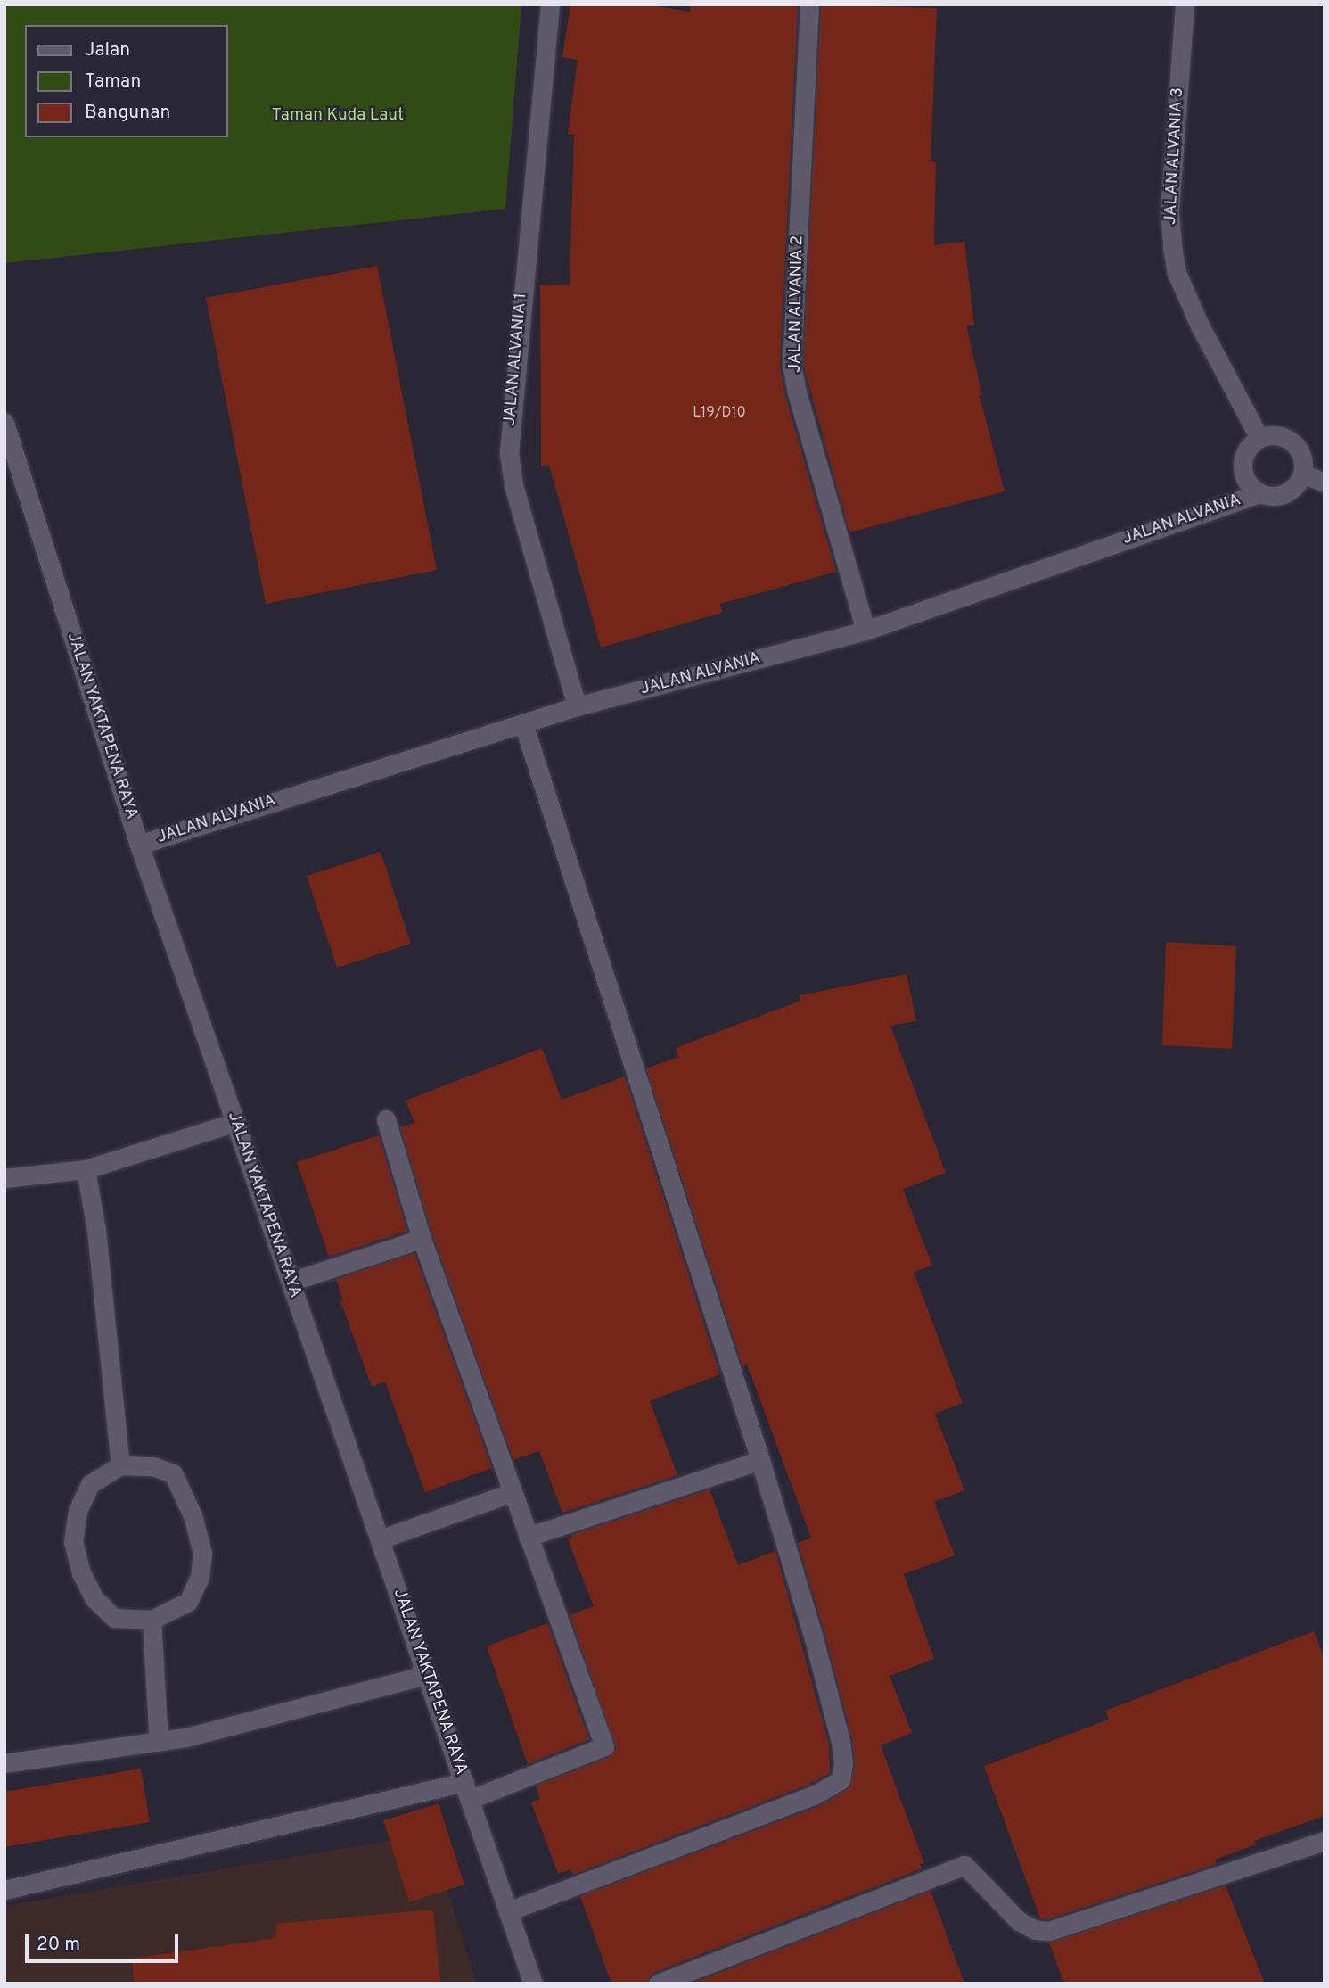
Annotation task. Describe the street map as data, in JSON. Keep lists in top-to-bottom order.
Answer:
{
  "streets": {
    "street": [
      "JALAN ALVANIA 3",
      "JALAN ALVANIA 2",
      "JALAN ALVANIA 1",
      "JALAN ALVANIA",
      "JALAN YAKTAPENA RAYA"
    ]
  },
  "crossings": [
    ["JALAN ALVANIA 3", "JALAN ALVANIA"],
    ["JALAN ALVANIA 2", "JALAN ALVANIA"],
    ["JALAN ALVANIA 1", "JALAN ALVANIA"],
    ["JALAN ALVANIA", "JALAN YAKTAPENA RAYA"]
  ],
  "parks": ["Taman Kuda Laut"],
  "house_numbers": ["L19/D10"],
  "legend": ["Jalan", "Taman", "Bangunan"],
  "scale_bar": "20 m"
}
